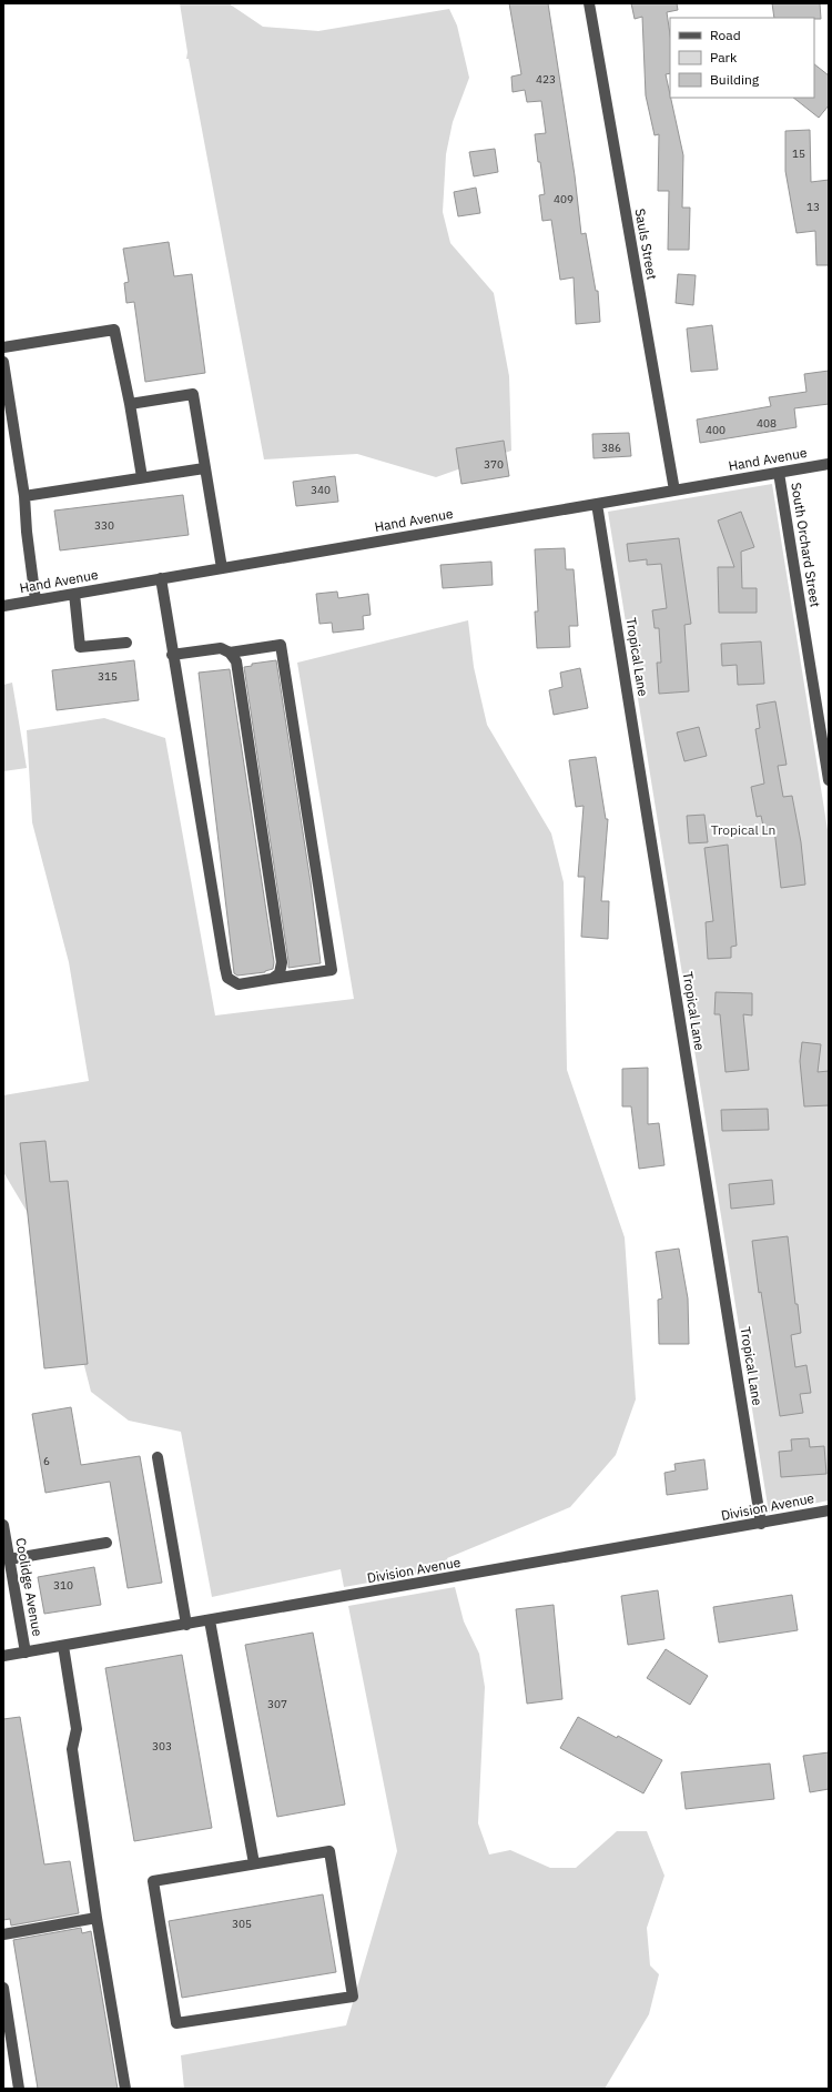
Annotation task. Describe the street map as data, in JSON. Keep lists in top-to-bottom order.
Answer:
{
  "streets": {
    "street": [
      "Sauls Street",
      "Hand Avenue",
      "South Orchard Street",
      "Tropical Lane",
      "Division Avenue",
      "Coolidge Avenue"
    ]
  },
  "crossings": [
    ["Sauls Street", "Hand Avenue"],
    ["Hand Avenue", "South Orchard Street"],
    ["Hand Avenue", "Tropical Lane"],
    ["Tropical Lane", "Division Avenue"],
    ["Division Avenue", "Coolidge Avenue"]
  ],
  "parks": ["Tropical Ln"],
  "house_numbers": [
    "423",
    "15",
    "409",
    "13",
    "408",
    "400",
    "386",
    "370",
    "340",
    "330",
    "315",
    "6",
    "310",
    "307",
    "303",
    "305"
  ],
  "legend": ["Road", "Park", "Building"]
}
